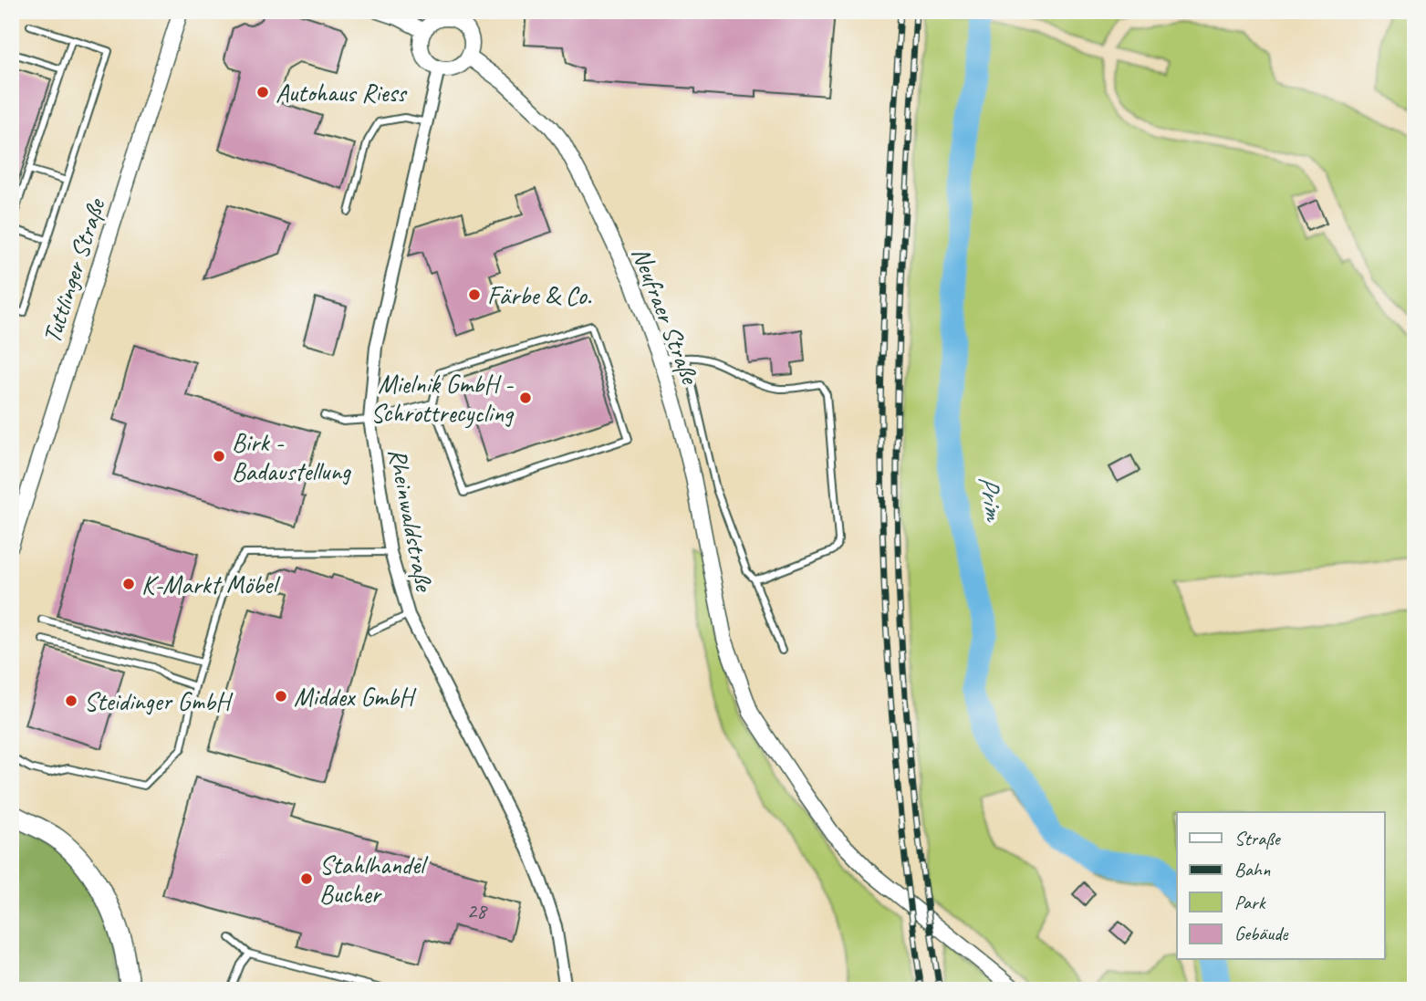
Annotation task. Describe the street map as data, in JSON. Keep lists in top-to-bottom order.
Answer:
{
  "streets": {
    "street": ["Tuttlinger Straße", "Neufraer Straße", "Rheinwaldstraße"]
  },
  "crossings": [
    ["Neufraer Straße", "Rheinwaldstraße"]
  ],
  "water": ["Prim"],
  "places": [
    "Autohaus Riess",
    "Färbe & Co.",
    "Mielnik GmbH - Schrottrecycling",
    "Birk - Badaustellung",
    "K-Markt Möbel",
    "Middex GmbH",
    "Steidinger GmbH",
    "Stahlhandel Bucher"
  ],
  "house_numbers": ["28"],
  "legend": [
    "Straße",
    "Bahn",
    "Park",
    "Gebäude"
  ]
}
